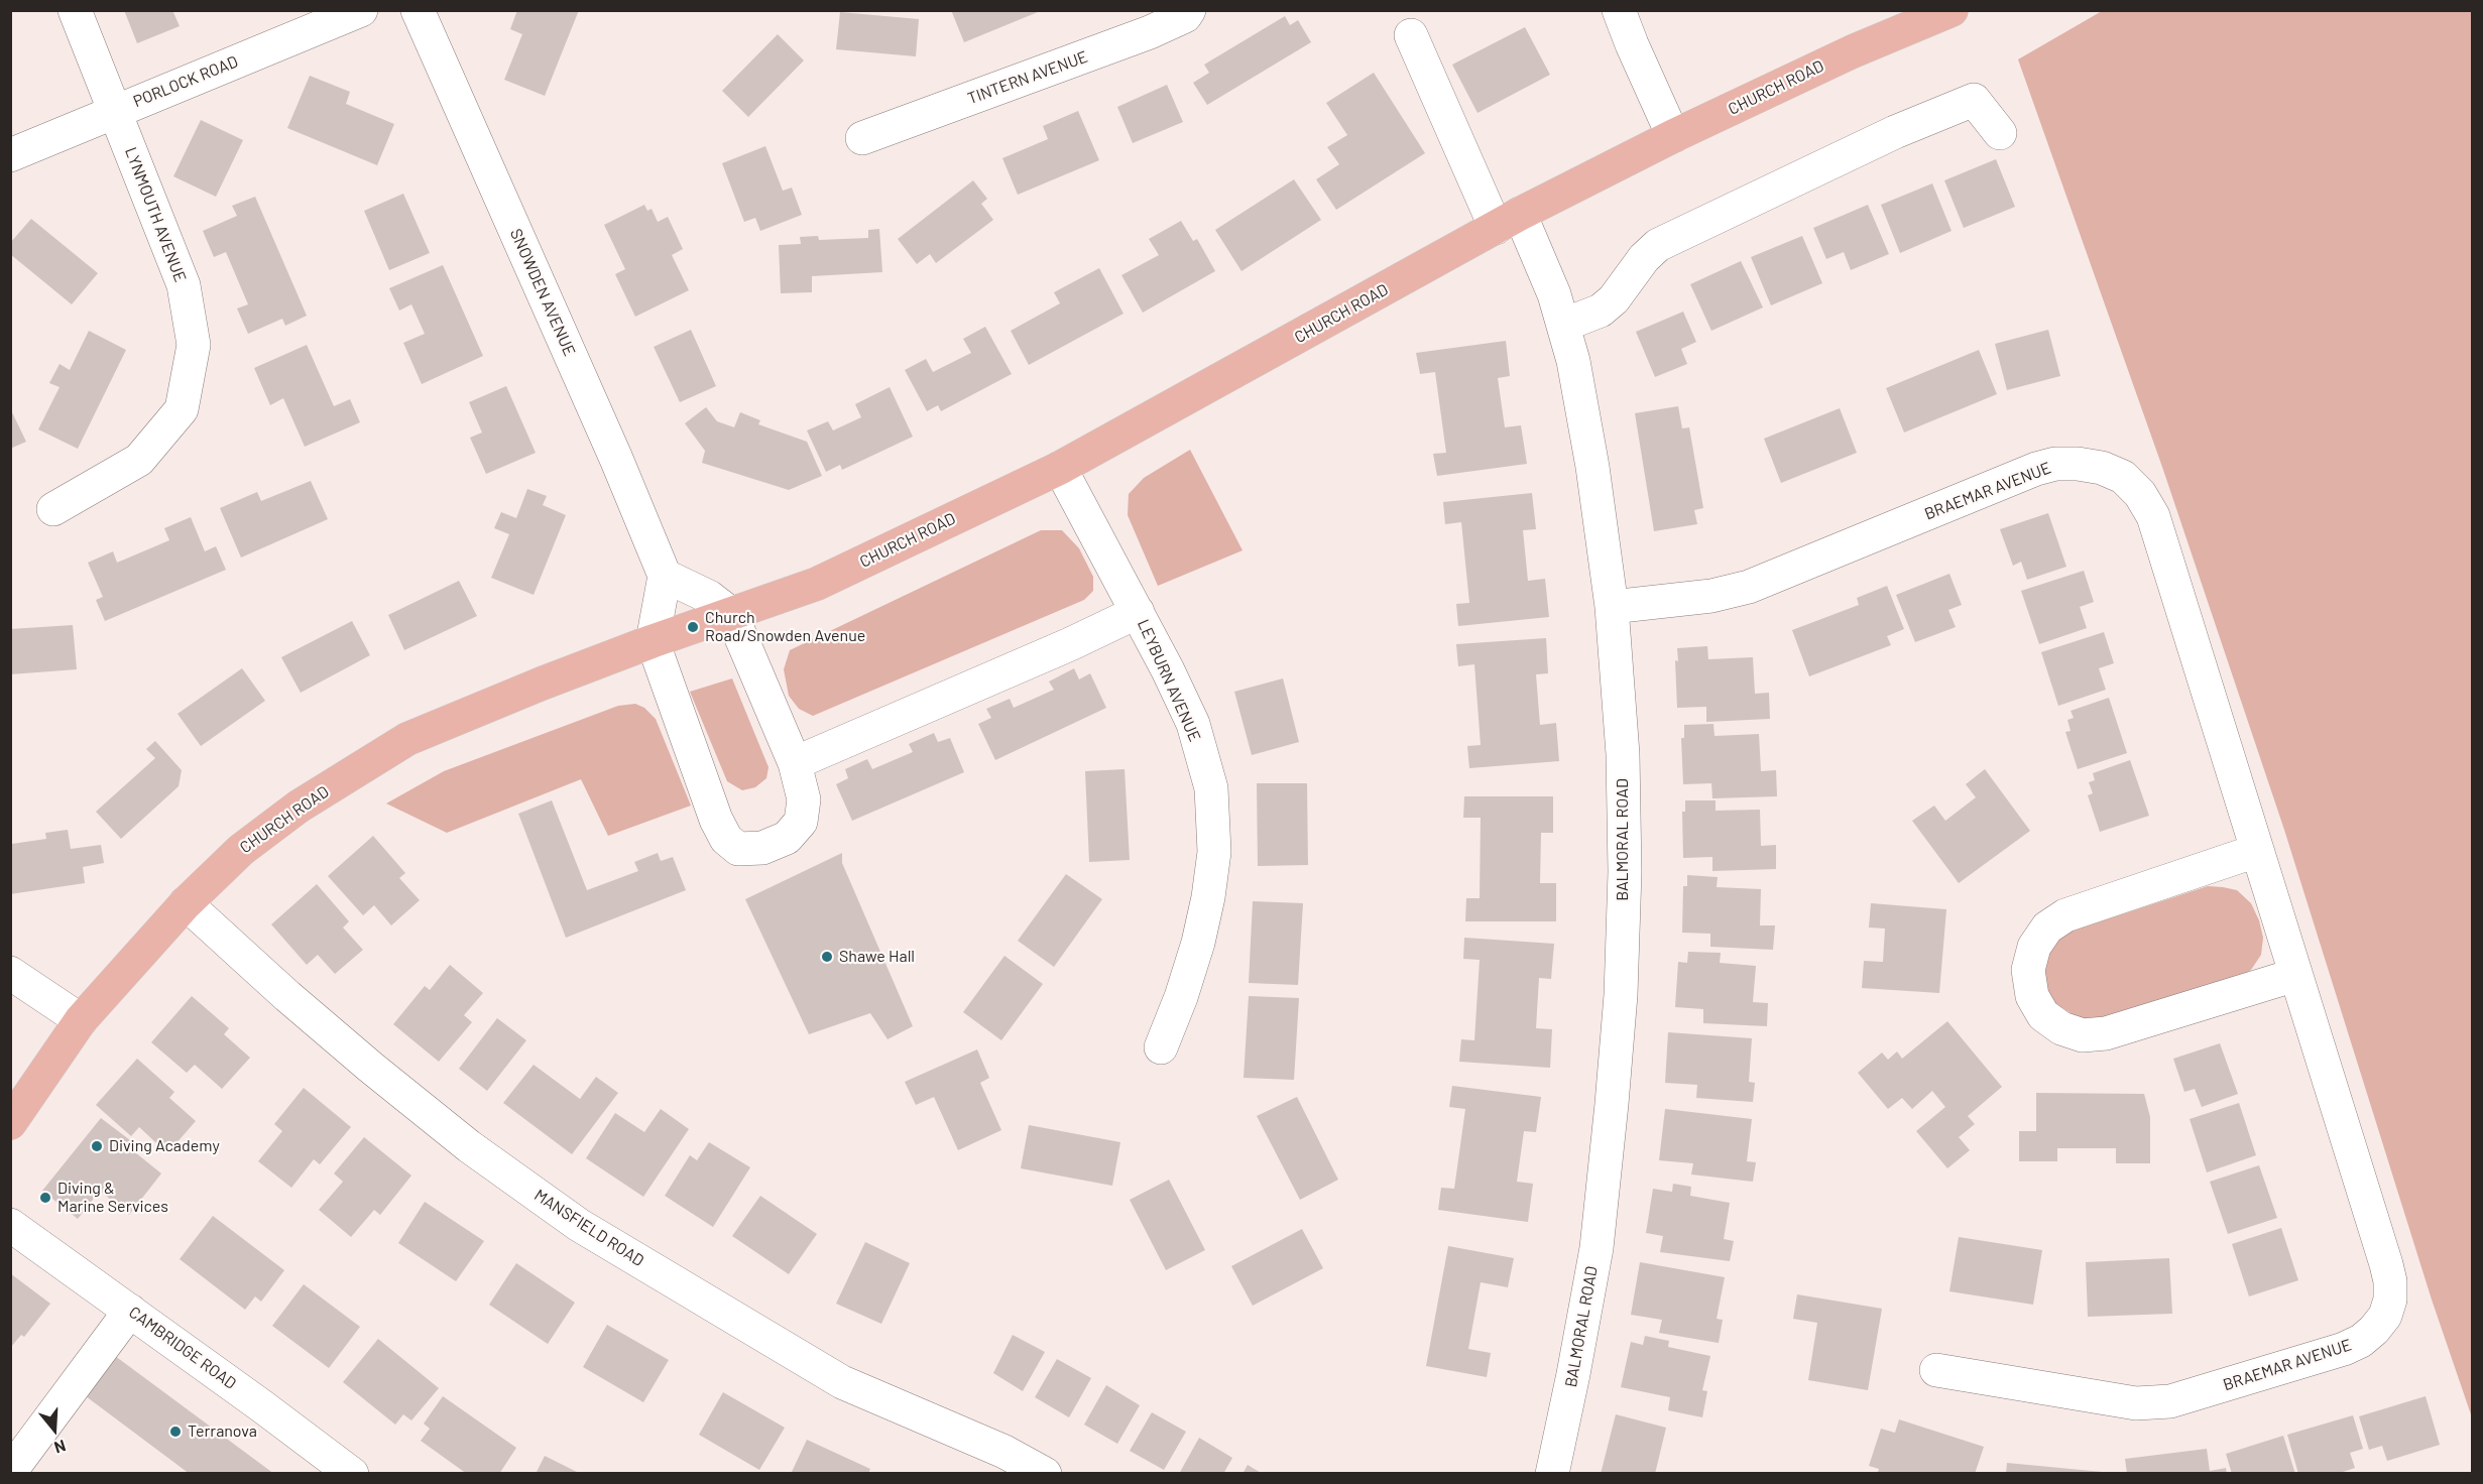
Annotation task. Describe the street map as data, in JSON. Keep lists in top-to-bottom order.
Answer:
{
  "streets": {
    "main road": ["CHURCH ROAD"],
    "street": [
      "TINTERN AVENUE",
      "PORLOCK ROAD",
      "LYNMOUTH AVENUE",
      "SNOWDEN AVENUE",
      "BRAEMAR AVENUE",
      "LEYBURN AVENUE",
      "BALMORAL ROAD",
      "MANSFIELD ROAD",
      "CAMBRIDGE ROAD"
    ]
  },
  "crossings": [
    ["PORLOCK ROAD", "LYNMOUTH AVENUE"],
    ["CHURCH ROAD", "LEYBURN AVENUE"],
    ["CHURCH ROAD", "BALMORAL ROAD"],
    ["CHURCH ROAD", "MANSFIELD ROAD"],
    ["BRAEMAR AVENUE", "BALMORAL ROAD"]
  ],
  "places": [
    "Church Road/Snowden Avenue",
    "Shawe Hall",
    "Diving Academy",
    "Diving & Marine Services",
    "Terranova"
  ],
  "north": "bottom"
}
